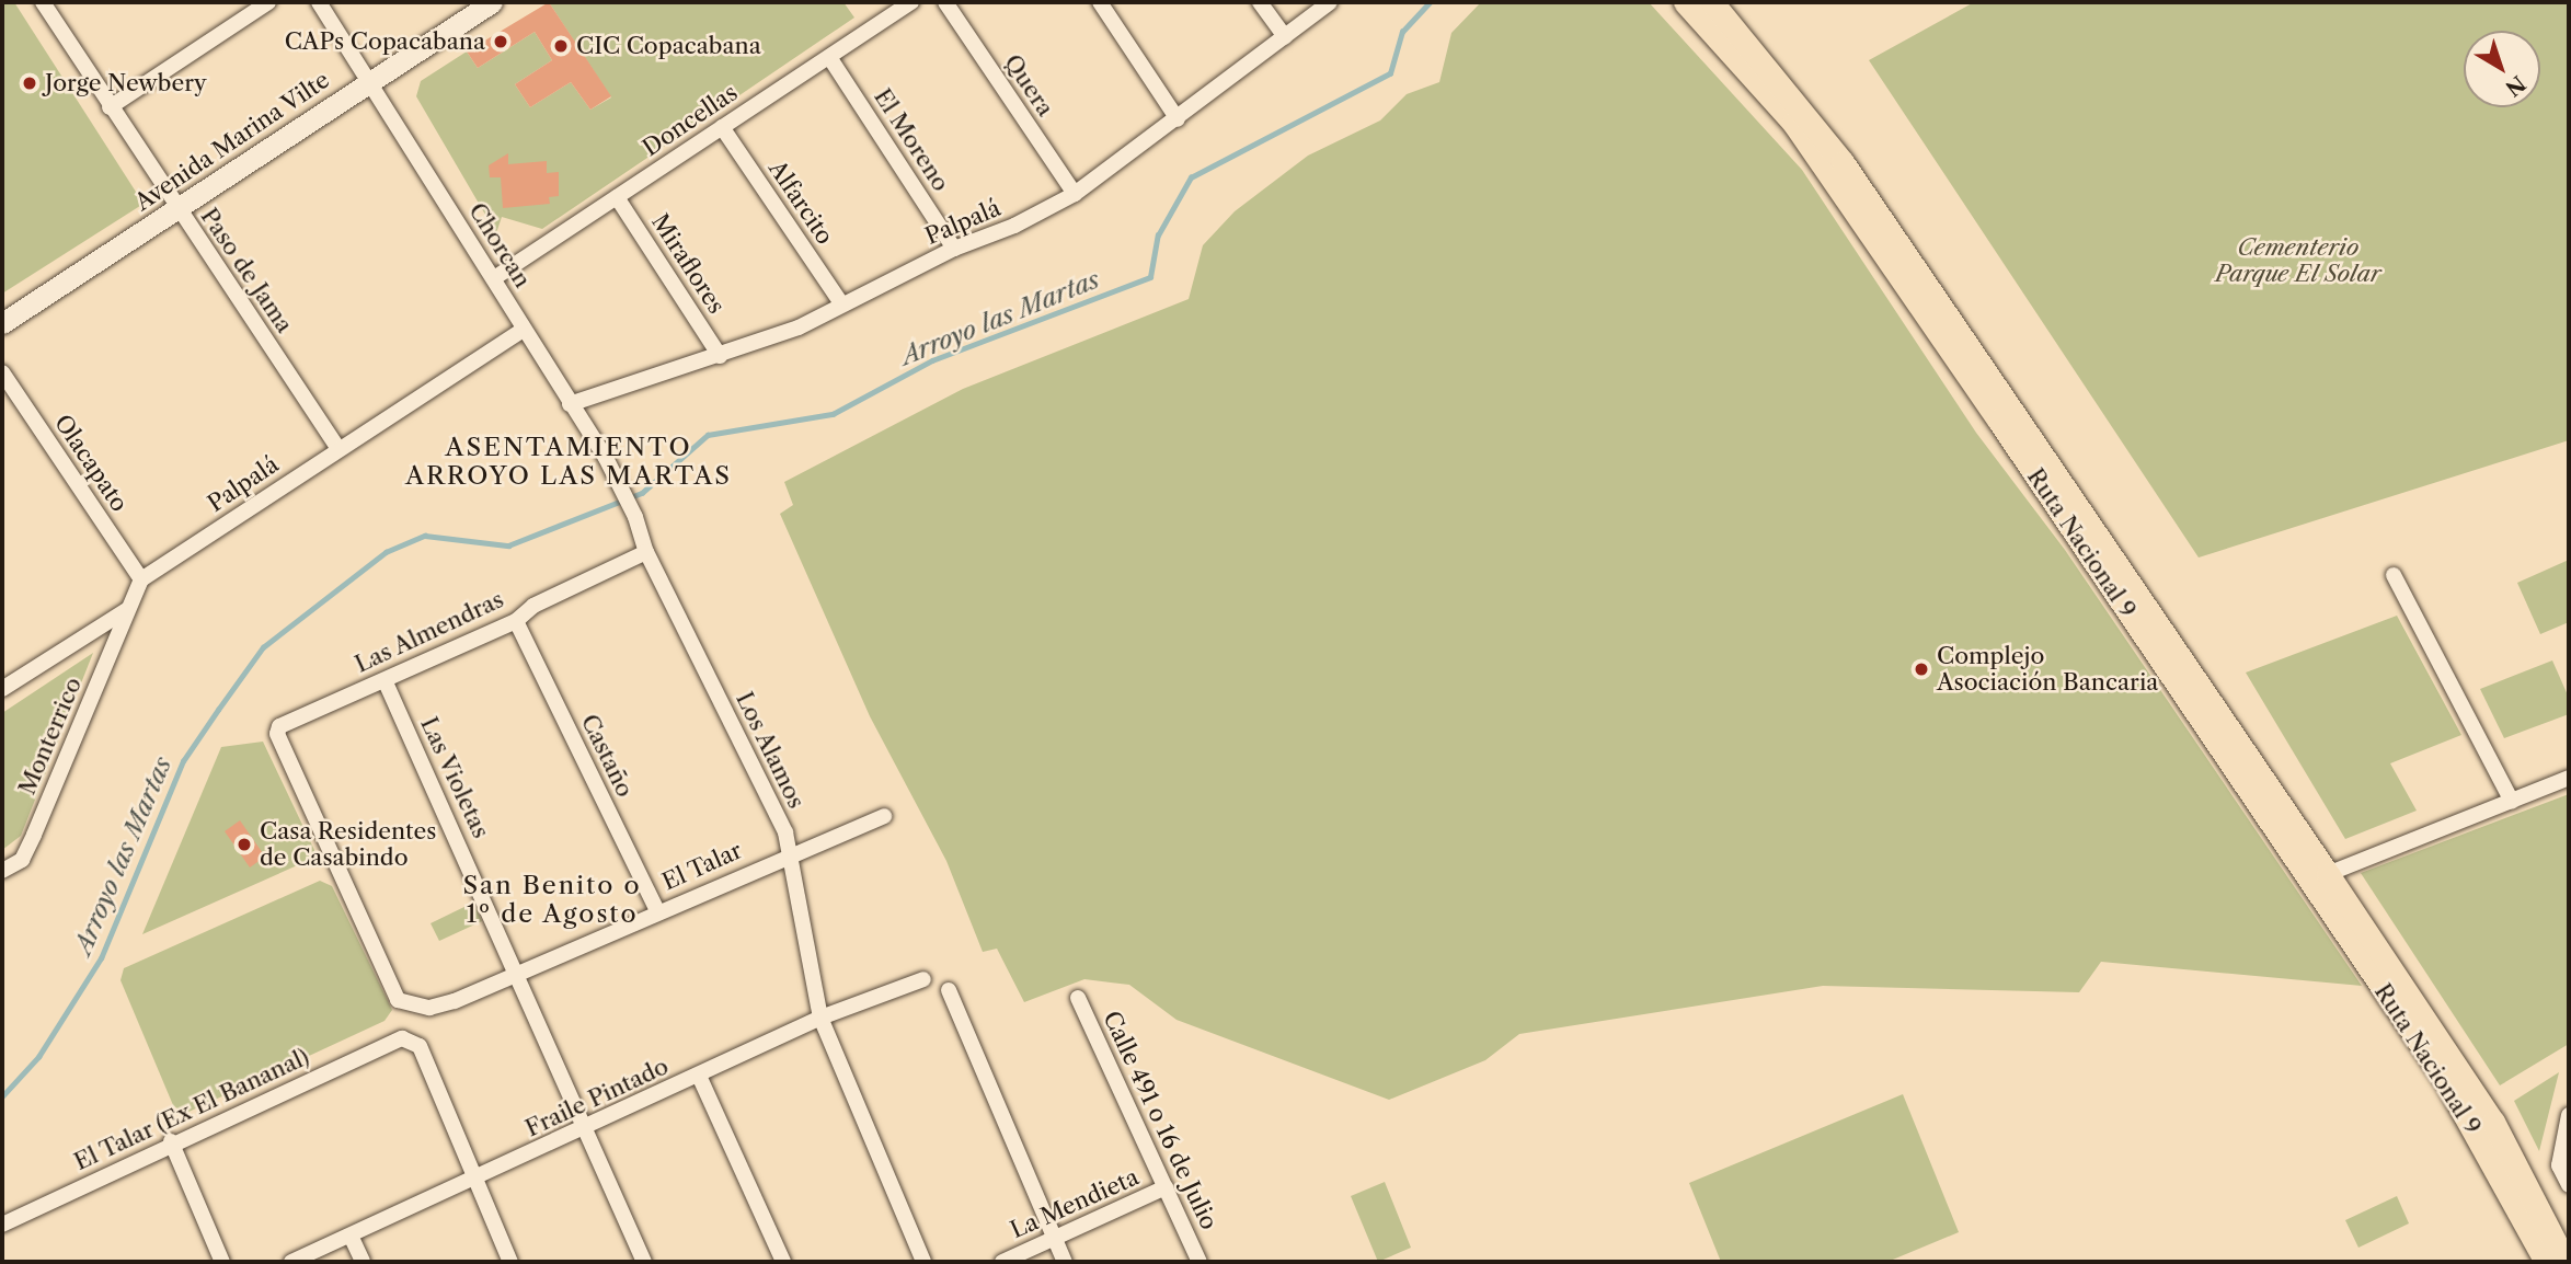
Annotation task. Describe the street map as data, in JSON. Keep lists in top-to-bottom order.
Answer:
{
  "streets": {
    "main road": ["Ruta Nacional 9"],
    "street": [
      "Quera",
      "Doncellas",
      "El Moreno",
      "Avenida Marina Vilte",
      "Alfarcito",
      "Palpalá",
      "Chorcan",
      "Miraflores",
      "Paso de Jama",
      "Olacapato",
      "Las Almendras",
      "Monterrico",
      "Los Alamos",
      "Castaño",
      "Las Violetas",
      "El Talar",
      "Fraile Pintado",
      "El Talar (Ex El Bananal)",
      "Calle 491 o 16 de Julio",
      "La Mendieta"
    ]
  },
  "crossings": [
    ["Quera", "Palpalá"],
    ["Doncellas", "El Moreno"],
    ["Doncellas", "Alfarcito"],
    ["Doncellas", "Chorcan"],
    ["Doncellas", "Miraflores"],
    ["El Moreno", "Palpalá"],
    ["Avenida Marina Vilte", "Chorcan"],
    ["Avenida Marina Vilte", "Paso de Jama"],
    ["Alfarcito", "Palpalá"],
    ["Palpalá", "Chorcan"],
    ["Palpalá", "Miraflores"],
    ["Palpalá", "Paso de Jama"],
    ["Palpalá", "Olacapato"],
    ["Chorcan", "Los Alamos"],
    ["Las Almendras", "Los Alamos"],
    ["Las Almendras", "Castaño"],
    ["Las Almendras", "Las Violetas"],
    ["Las Almendras", "El Talar"],
    ["Los Alamos", "El Talar"],
    ["Los Alamos", "Fraile Pintado"],
    ["Castaño", "El Talar"],
    ["Las Violetas", "El Talar"],
    ["Las Violetas", "Fraile Pintado"],
    ["Fraile Pintado", "El Talar (Ex El Bananal)"],
    ["Calle 491 o 16 de Julio", "La Mendieta"]
  ],
  "districts": ["ASENTAMIENTO ARROYO LAS MARTAS", "San Benito o 1º de Agosto"],
  "water": ["Arroyo las Martas"],
  "parks": ["Cementerio Parque El Solar"],
  "places": [
    "CAPs Copacabana",
    "CIC Copacabana",
    "Jorge Newbery",
    "Complejo Asociación Bancaria",
    "Casa Residentes de Casabindo"
  ],
  "north": "bottom right"
}
